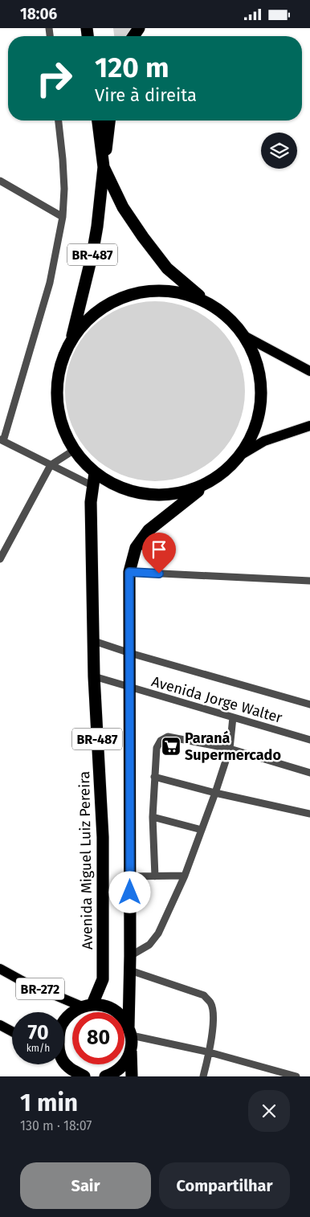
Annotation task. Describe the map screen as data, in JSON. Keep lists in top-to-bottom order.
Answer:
{
  "streets": {
    "highway": ["BR-487", "Avenida Miguel Luiz Pereira"],
    "main road": ["BR-272"],
    "street": ["Avenida Jorge Walter"]
  },
  "crossings": [
    ["BR-487", "Avenida Jorge Walter"],
    ["Avenida Jorge Walter", "Avenida Miguel Luiz Pereira"],
    ["Avenida Miguel Luiz Pereira", "BR-272"]
  ],
  "places": {
    "supermarket": ["Paraná Supermercado"]
  },
  "page": {
    "status": "18:06",
    "turn": ["120 m", "Vire à direita"],
    "speed": "70 km/h",
    "limit": "80",
    "heading": ["1 min", "130 m · 18:07"],
    "buttons": ["Sair", "Compartilhar"]
  }
}
